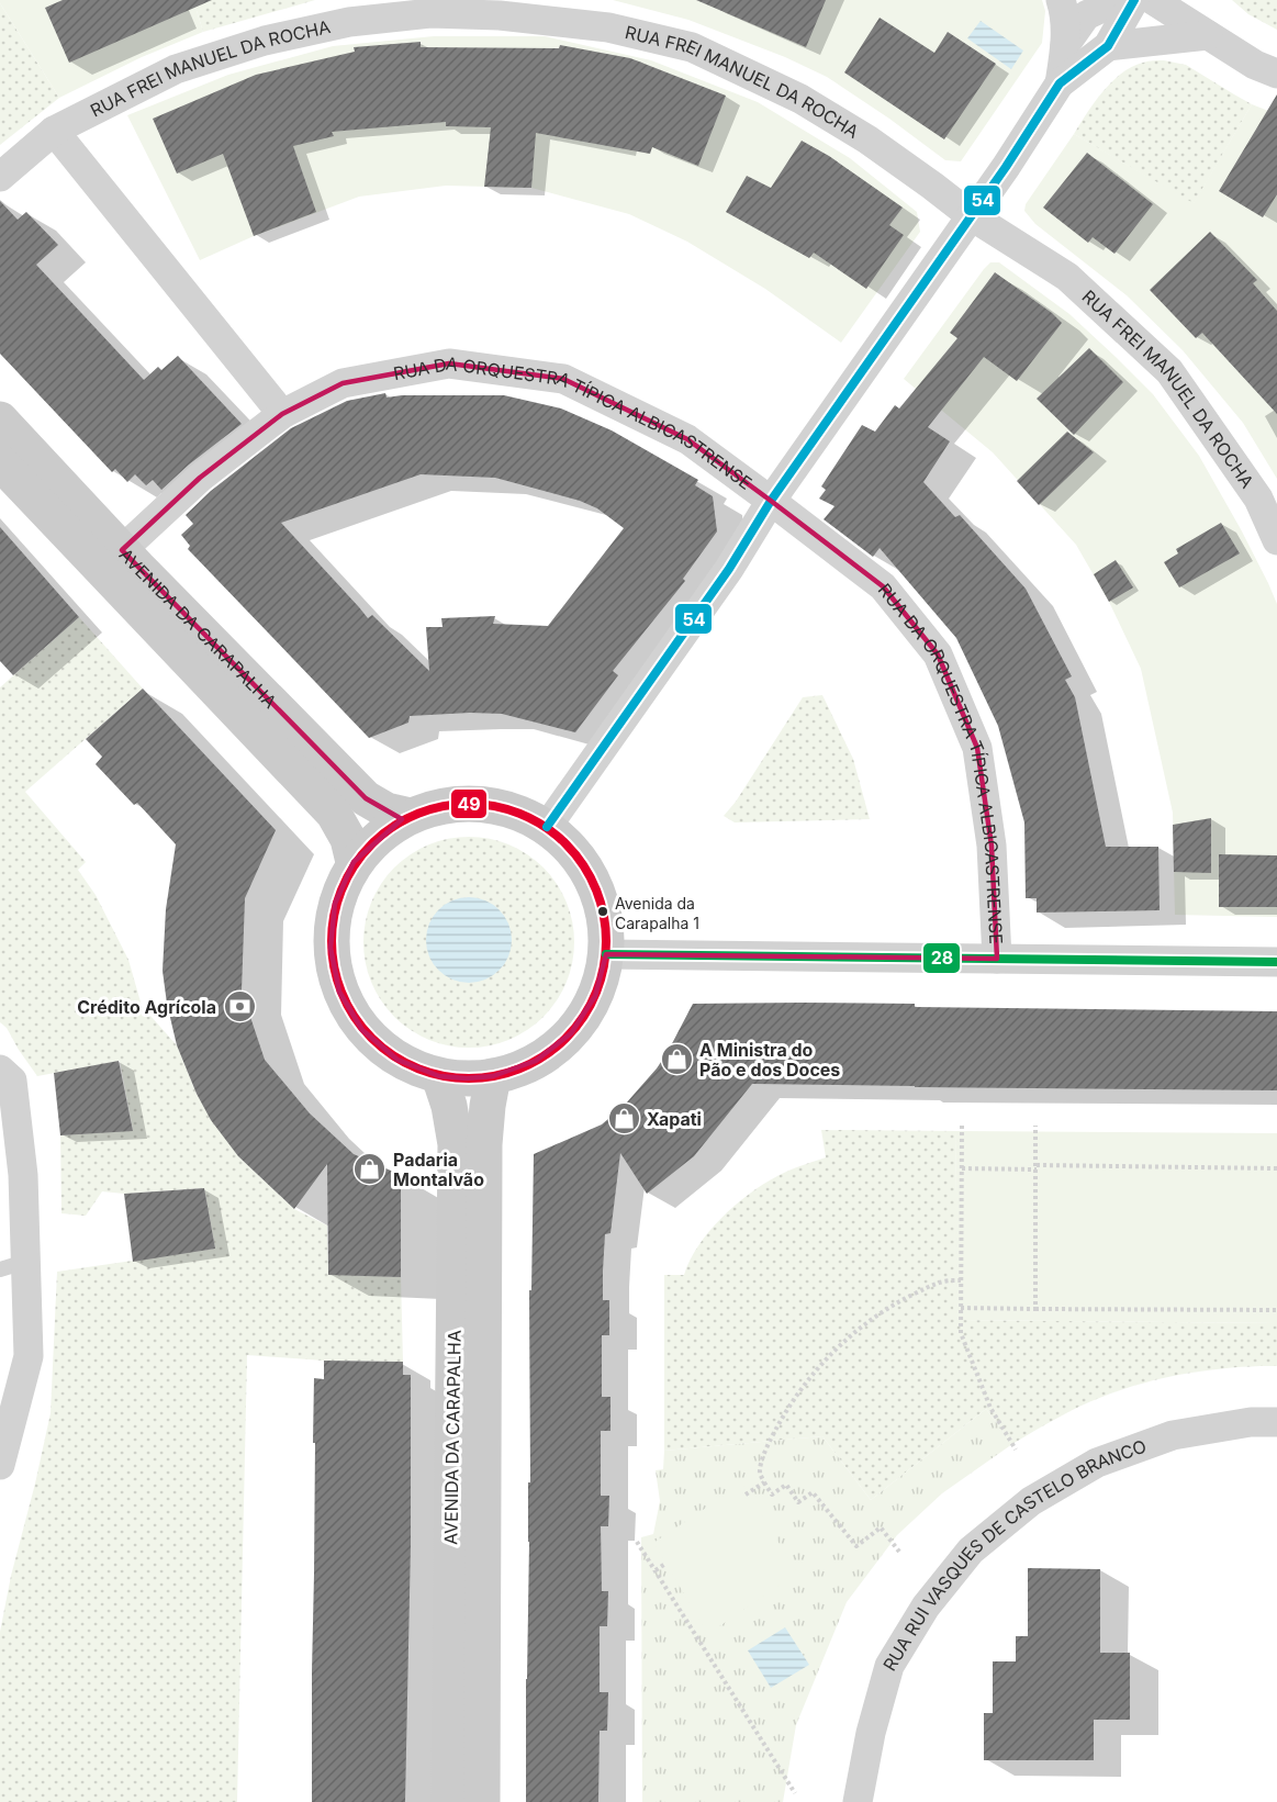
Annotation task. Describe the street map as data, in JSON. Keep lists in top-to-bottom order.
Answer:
{
  "streets": {
    "main road": ["AVENIDA DA CARAPALHA"],
    "street": ["RUA FREI MANUEL DA ROCHA", "RUA DA ORQUESTRA TÍPICA ALBICASTRENSE", "RUA RUI VASQUES DE CASTELO BRANCO"]
  },
  "crossings": [
    ["RUA DA ORQUESTRA TÍPICA ALBICASTRENSE", "AVENIDA DA CARAPALHA"]
  ],
  "places": {
    "other": ["Avenida da Carapalha 1"],
    "bank": ["Crédito Agrícola"],
    "shop": ["A Ministra do Pão e dos Doces", "Xapati", "Padaria Montalvão"]
  },
  "lines": ["transit line 54", "transit line 49", "transit line 28"]
}
